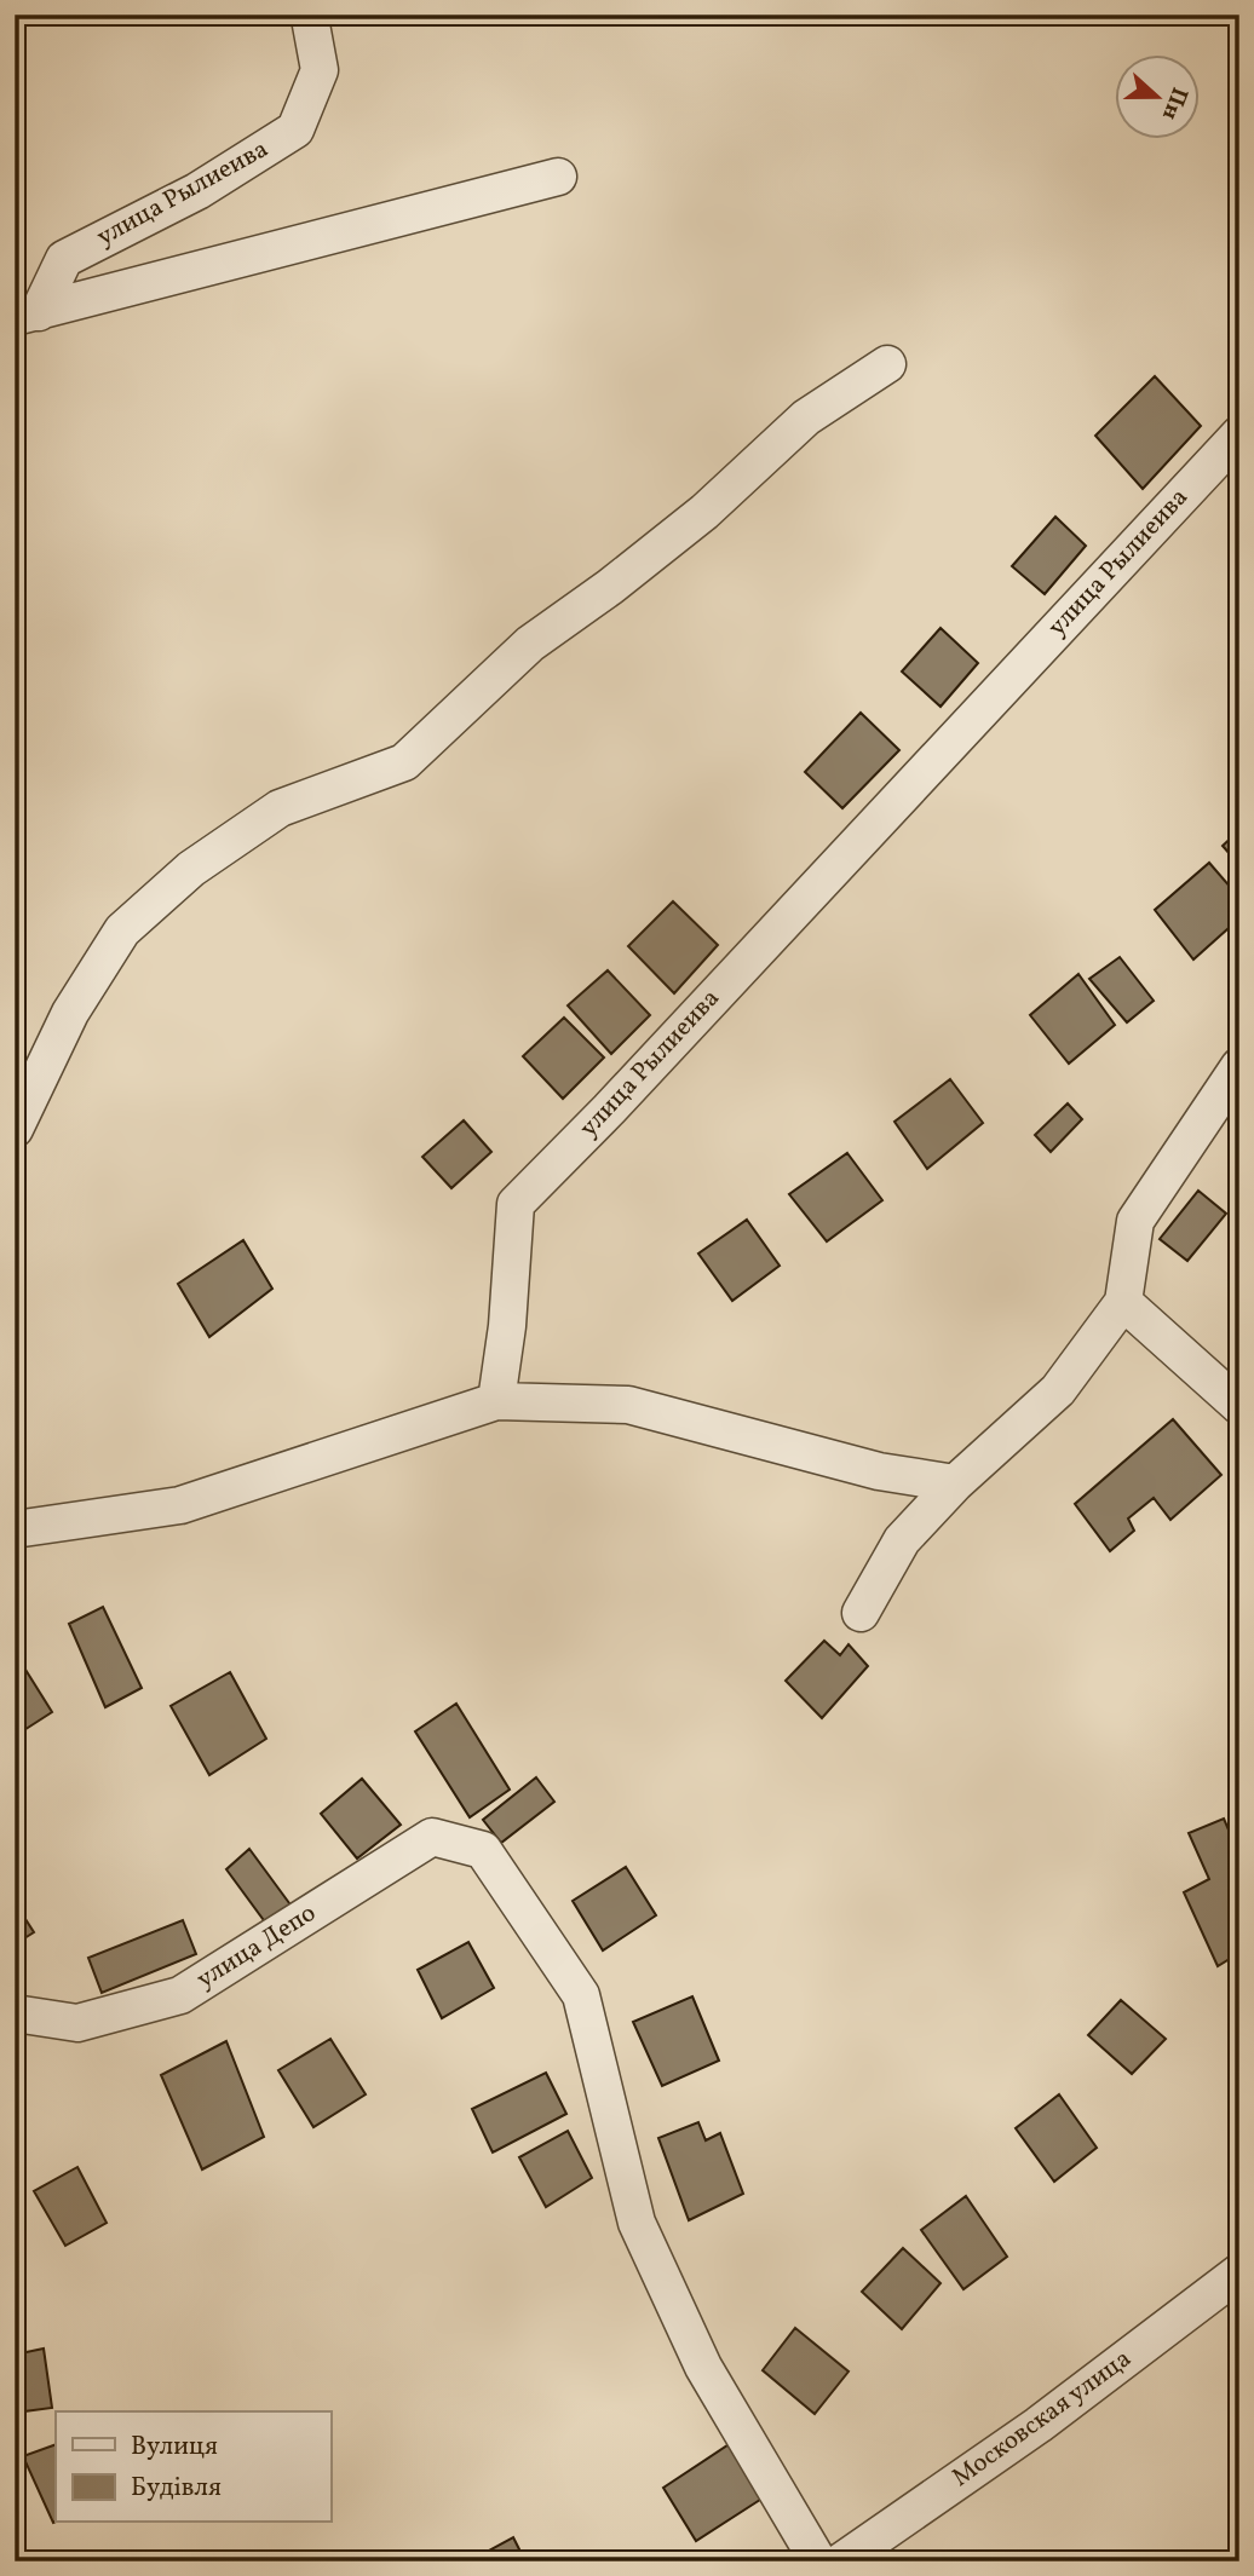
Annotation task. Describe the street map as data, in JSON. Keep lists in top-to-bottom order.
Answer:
{
  "streets": {
    "street": ["улица Рылиеива", "улица Депо", "Московская улица"]
  },
  "legend": ["Вулиця", "Будівля"],
  "north": "right"
}
